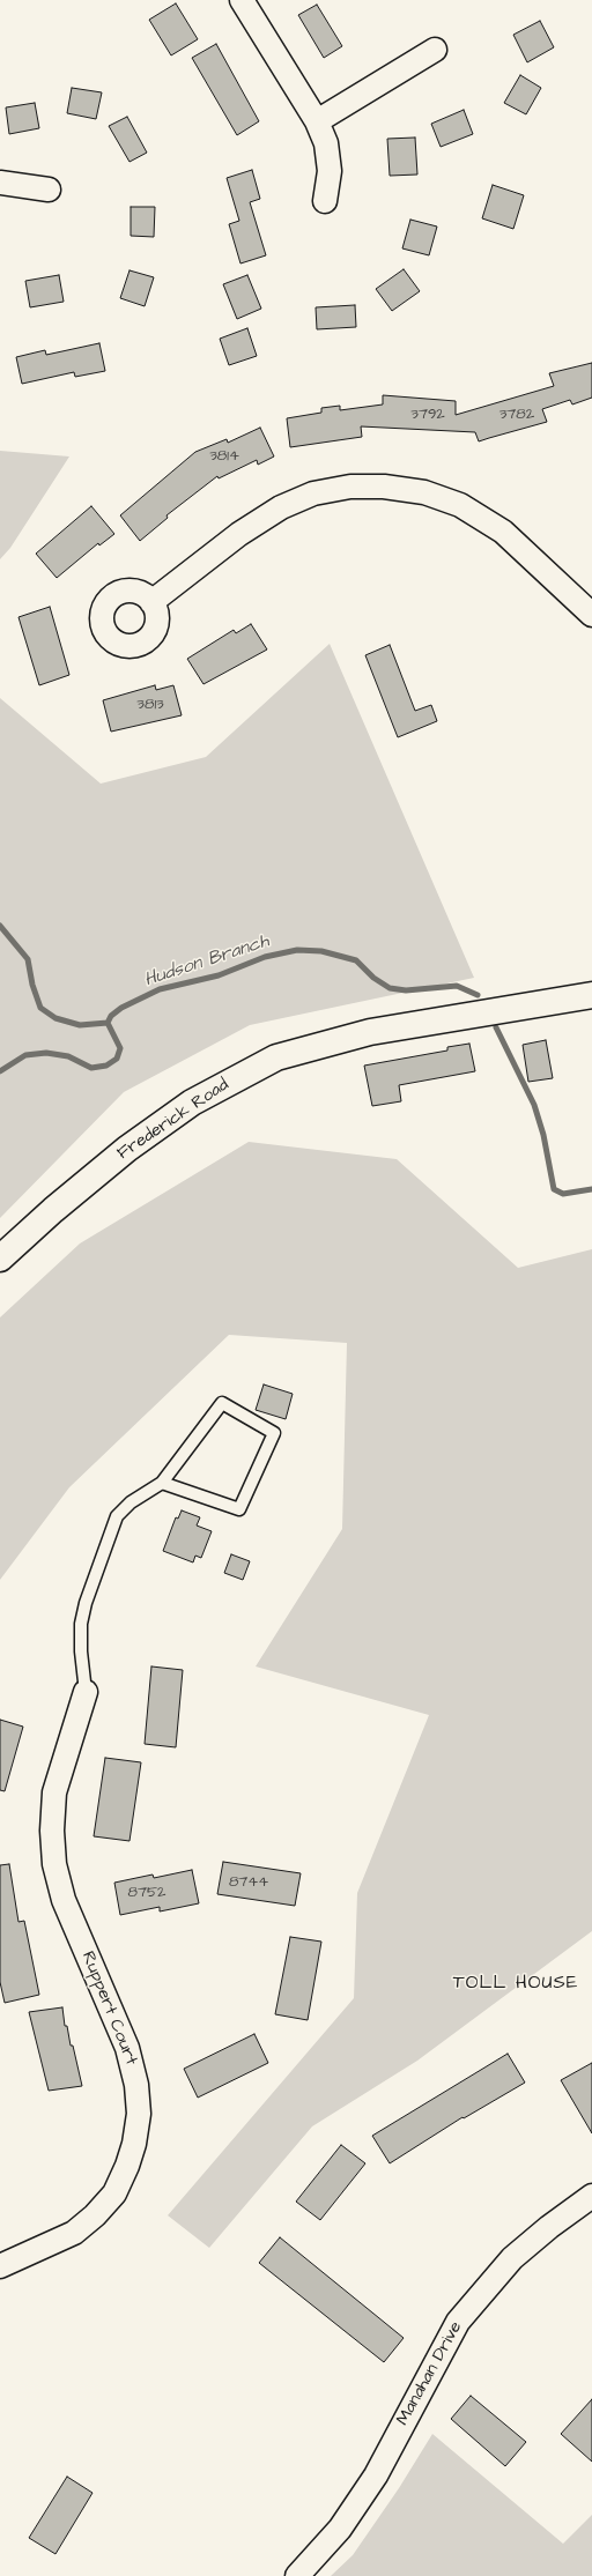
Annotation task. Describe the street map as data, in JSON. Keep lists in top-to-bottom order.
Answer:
{
  "streets": {
    "main road": ["Frederick Road"],
    "street": ["Ruppert Court", "Manahan Drive"]
  },
  "districts": ["TOLL HOUSE"],
  "water": ["Hudson Branch"],
  "house_numbers": [
    "3792",
    "3782",
    "3814",
    "3813",
    "8744",
    "8752"
  ]
}
